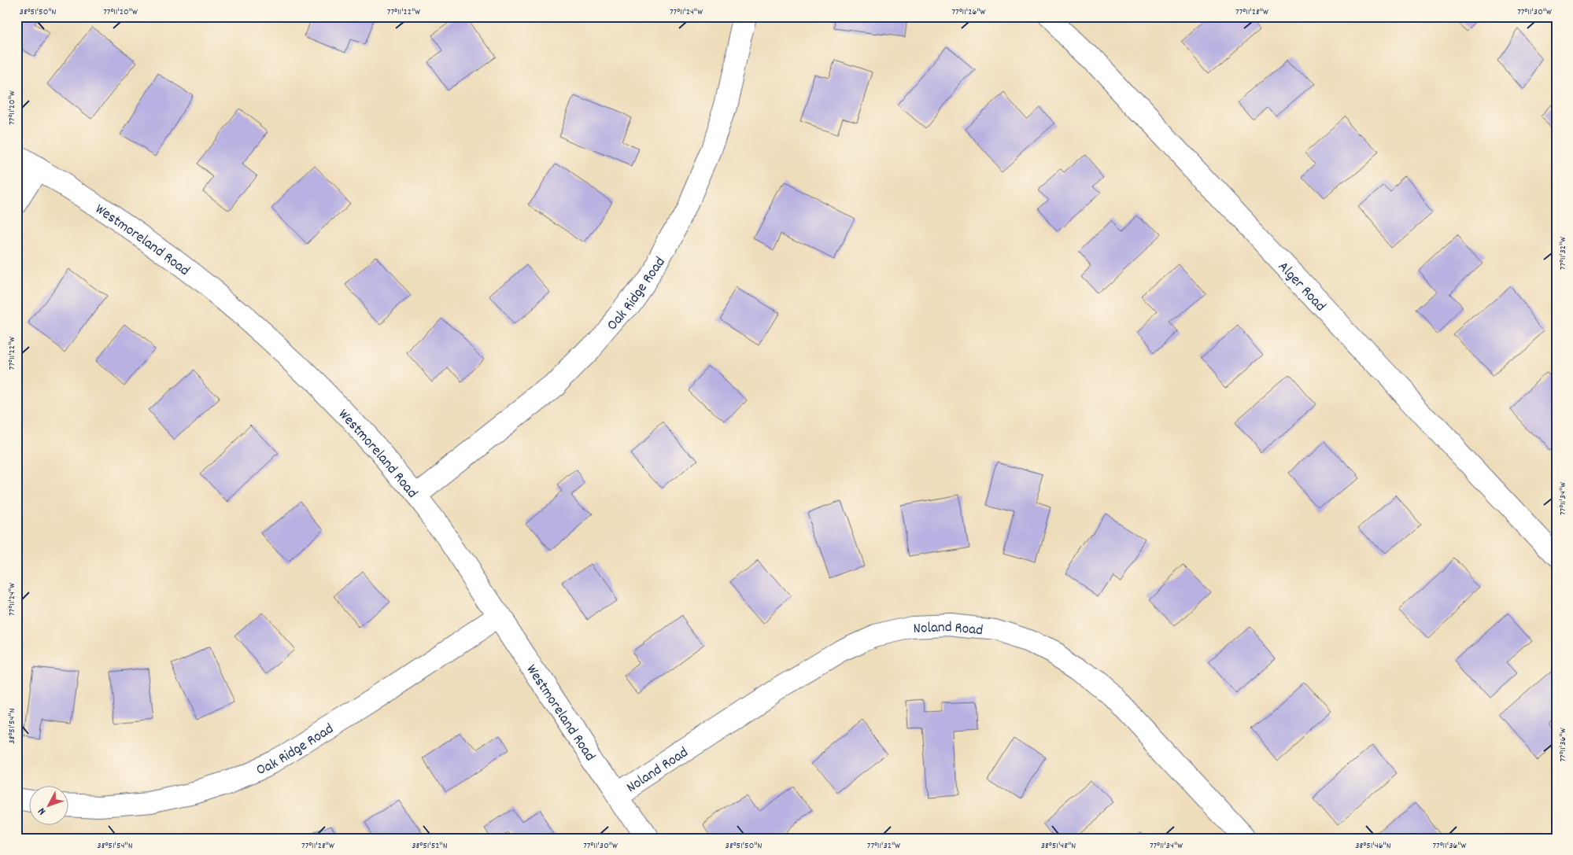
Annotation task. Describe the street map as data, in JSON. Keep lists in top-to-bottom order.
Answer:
{
  "streets": {
    "street": [
      "Westmoreland Road",
      "Alger Road",
      "Oak Ridge Road",
      "Noland Road"
    ]
  },
  "crossings": [
    ["Westmoreland Road", "Oak Ridge Road"],
    ["Westmoreland Road", "Noland Road"]
  ],
  "north": "bottom left",
  "coordinates": [
    "38°51'50\"N",
    "77°11'20\"W",
    "77°11'22\"W",
    "77°11'24\"W",
    "77°11'26\"W",
    "77°11'28\"W",
    "77°11'30\"W",
    "77°11'32\"W",
    "77°11'34\"W",
    "38°51'54\"N",
    "77°11'36\"W",
    "38°51'52\"N",
    "38°51'48\"N",
    "38°51'46\"N"
  ]
}
